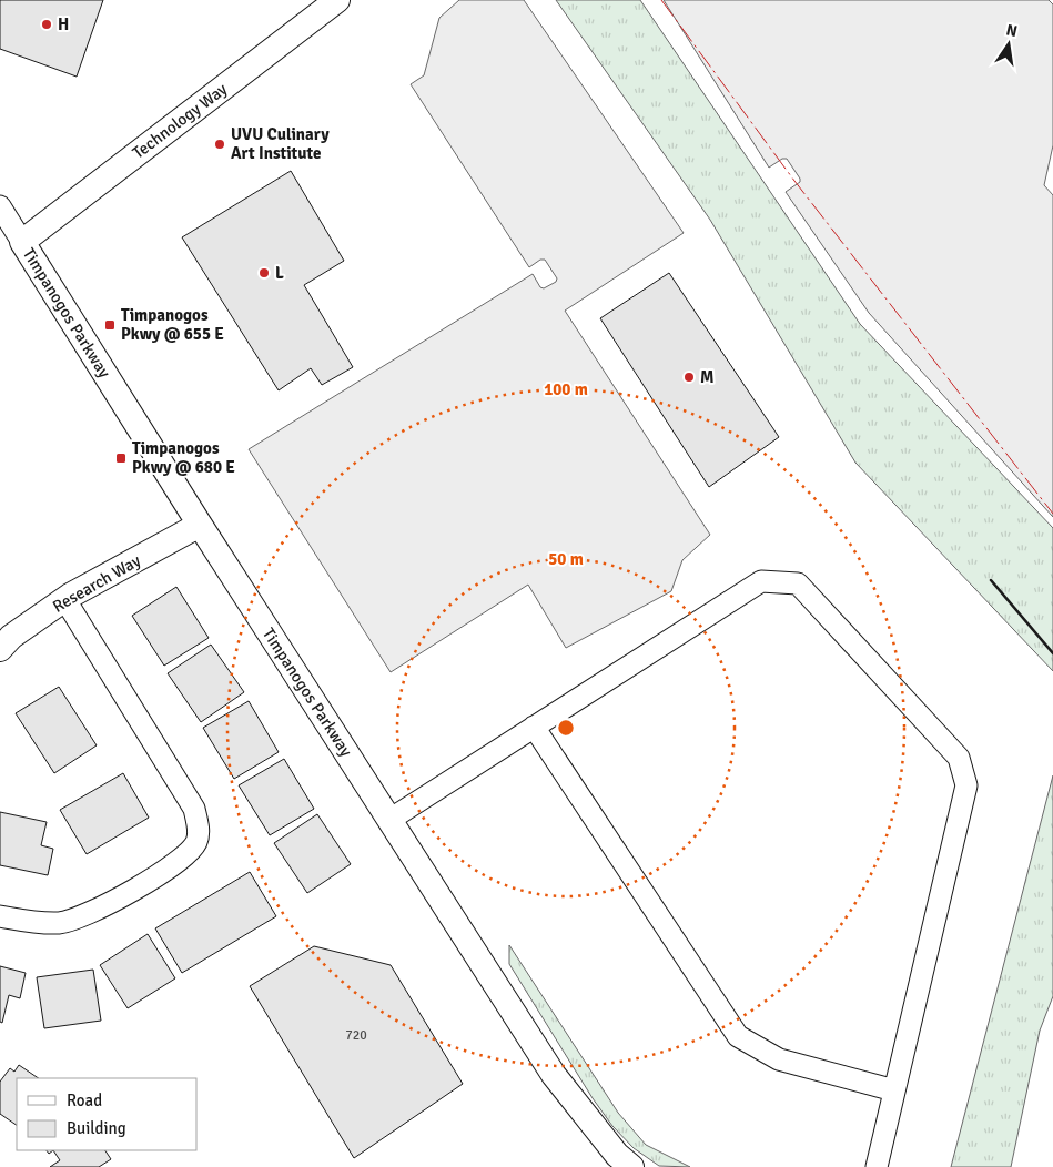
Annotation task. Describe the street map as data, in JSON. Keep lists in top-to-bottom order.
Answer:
{
  "streets": {
    "street": ["Technology Way", "Timpanogos Parkway", "Research Way"]
  },
  "crossings": [
    ["Technology Way", "Timpanogos Parkway"],
    ["Timpanogos Parkway", "Research Way"]
  ],
  "places": {
    "other": [
      "H",
      "UVU Culinary Art Institute",
      "L",
      "M"
    ],
    "transit": ["Timpanogos Pkwy @ 655 E", "Timpanogos Pkwy @ 680 E"]
  },
  "house_numbers": ["720"],
  "legend": ["Road", "Building"],
  "north": "top",
  "rings": ["100 m", "50 m"]
}
